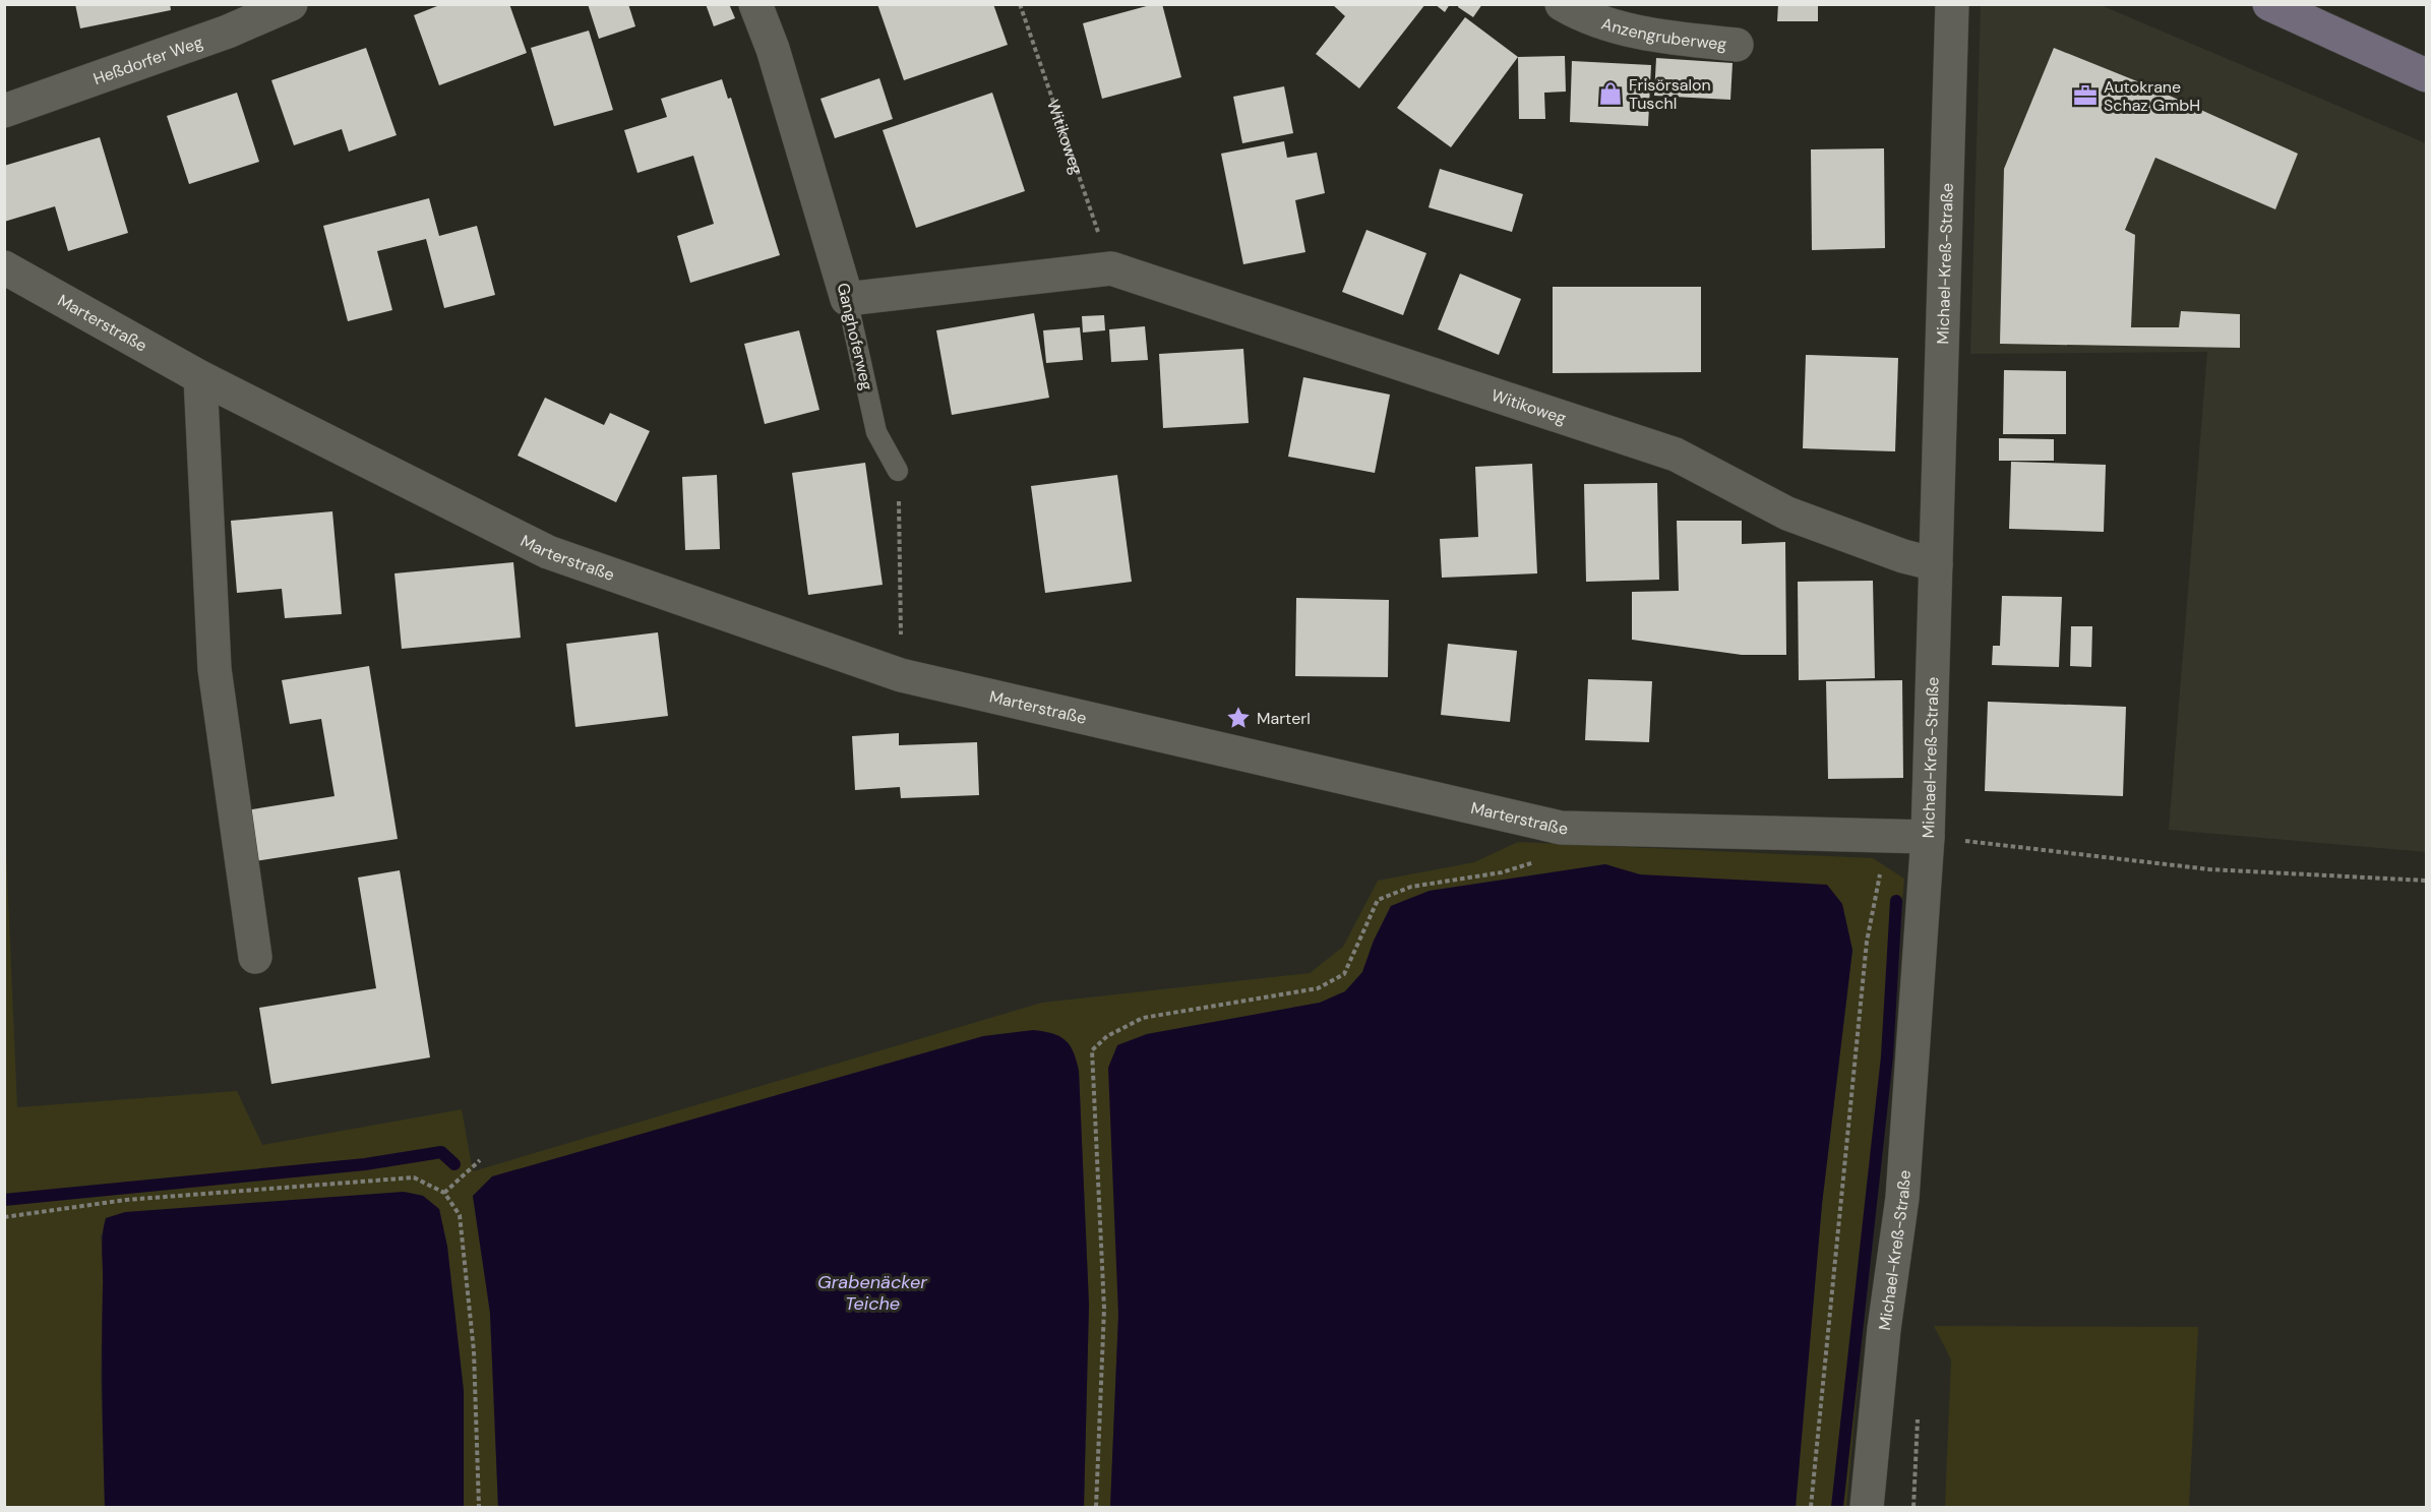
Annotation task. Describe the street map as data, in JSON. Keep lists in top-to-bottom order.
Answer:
{
  "streets": {
    "street": [
      "Anzengruberweg",
      "Heßdorfer Weg",
      "Witikoweg",
      "Michael-Kreß-Straße",
      "Marterstraße",
      "Ganghoferweg"
    ]
  },
  "crossings": [
    ["Witikoweg", "Michael-Kreß-Straße"],
    ["Witikoweg", "Ganghoferweg"],
    ["Michael-Kreß-Straße", "Marterstraße"]
  ],
  "water": ["Grabenäcker Teiche"],
  "places": {
    "shop": ["Frisörsalon Tuschl"],
    "office": ["Autokrane Schaz GmbH"],
    "place": ["Marterl"]
  }
}
